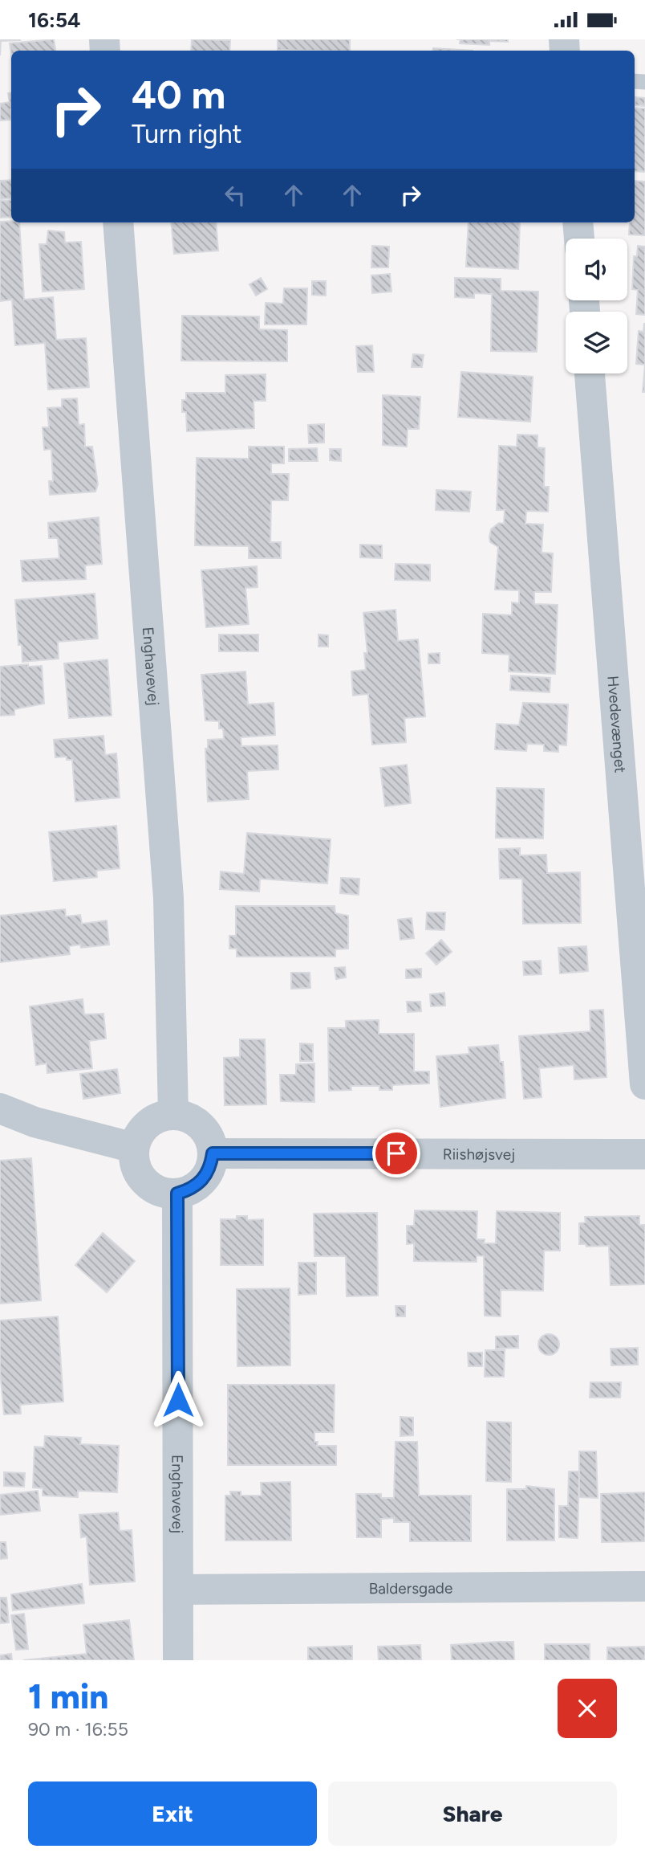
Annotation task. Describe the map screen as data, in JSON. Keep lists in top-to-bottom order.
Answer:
{
  "streets": {
    "street": [
      "Enghavevej",
      "Hvedevænget",
      "Riishøjsvej",
      "Baldersgade"
    ]
  },
  "crossings": [
    ["Enghavevej", "Riishøjsvej"],
    ["Enghavevej", "Baldersgade"]
  ],
  "page": {
    "status": "16:54",
    "turn": ["40 m", "Turn right"],
    "heading": ["1 min", "90 m · 16:55"],
    "buttons": ["Exit", "Share"]
  }
}
